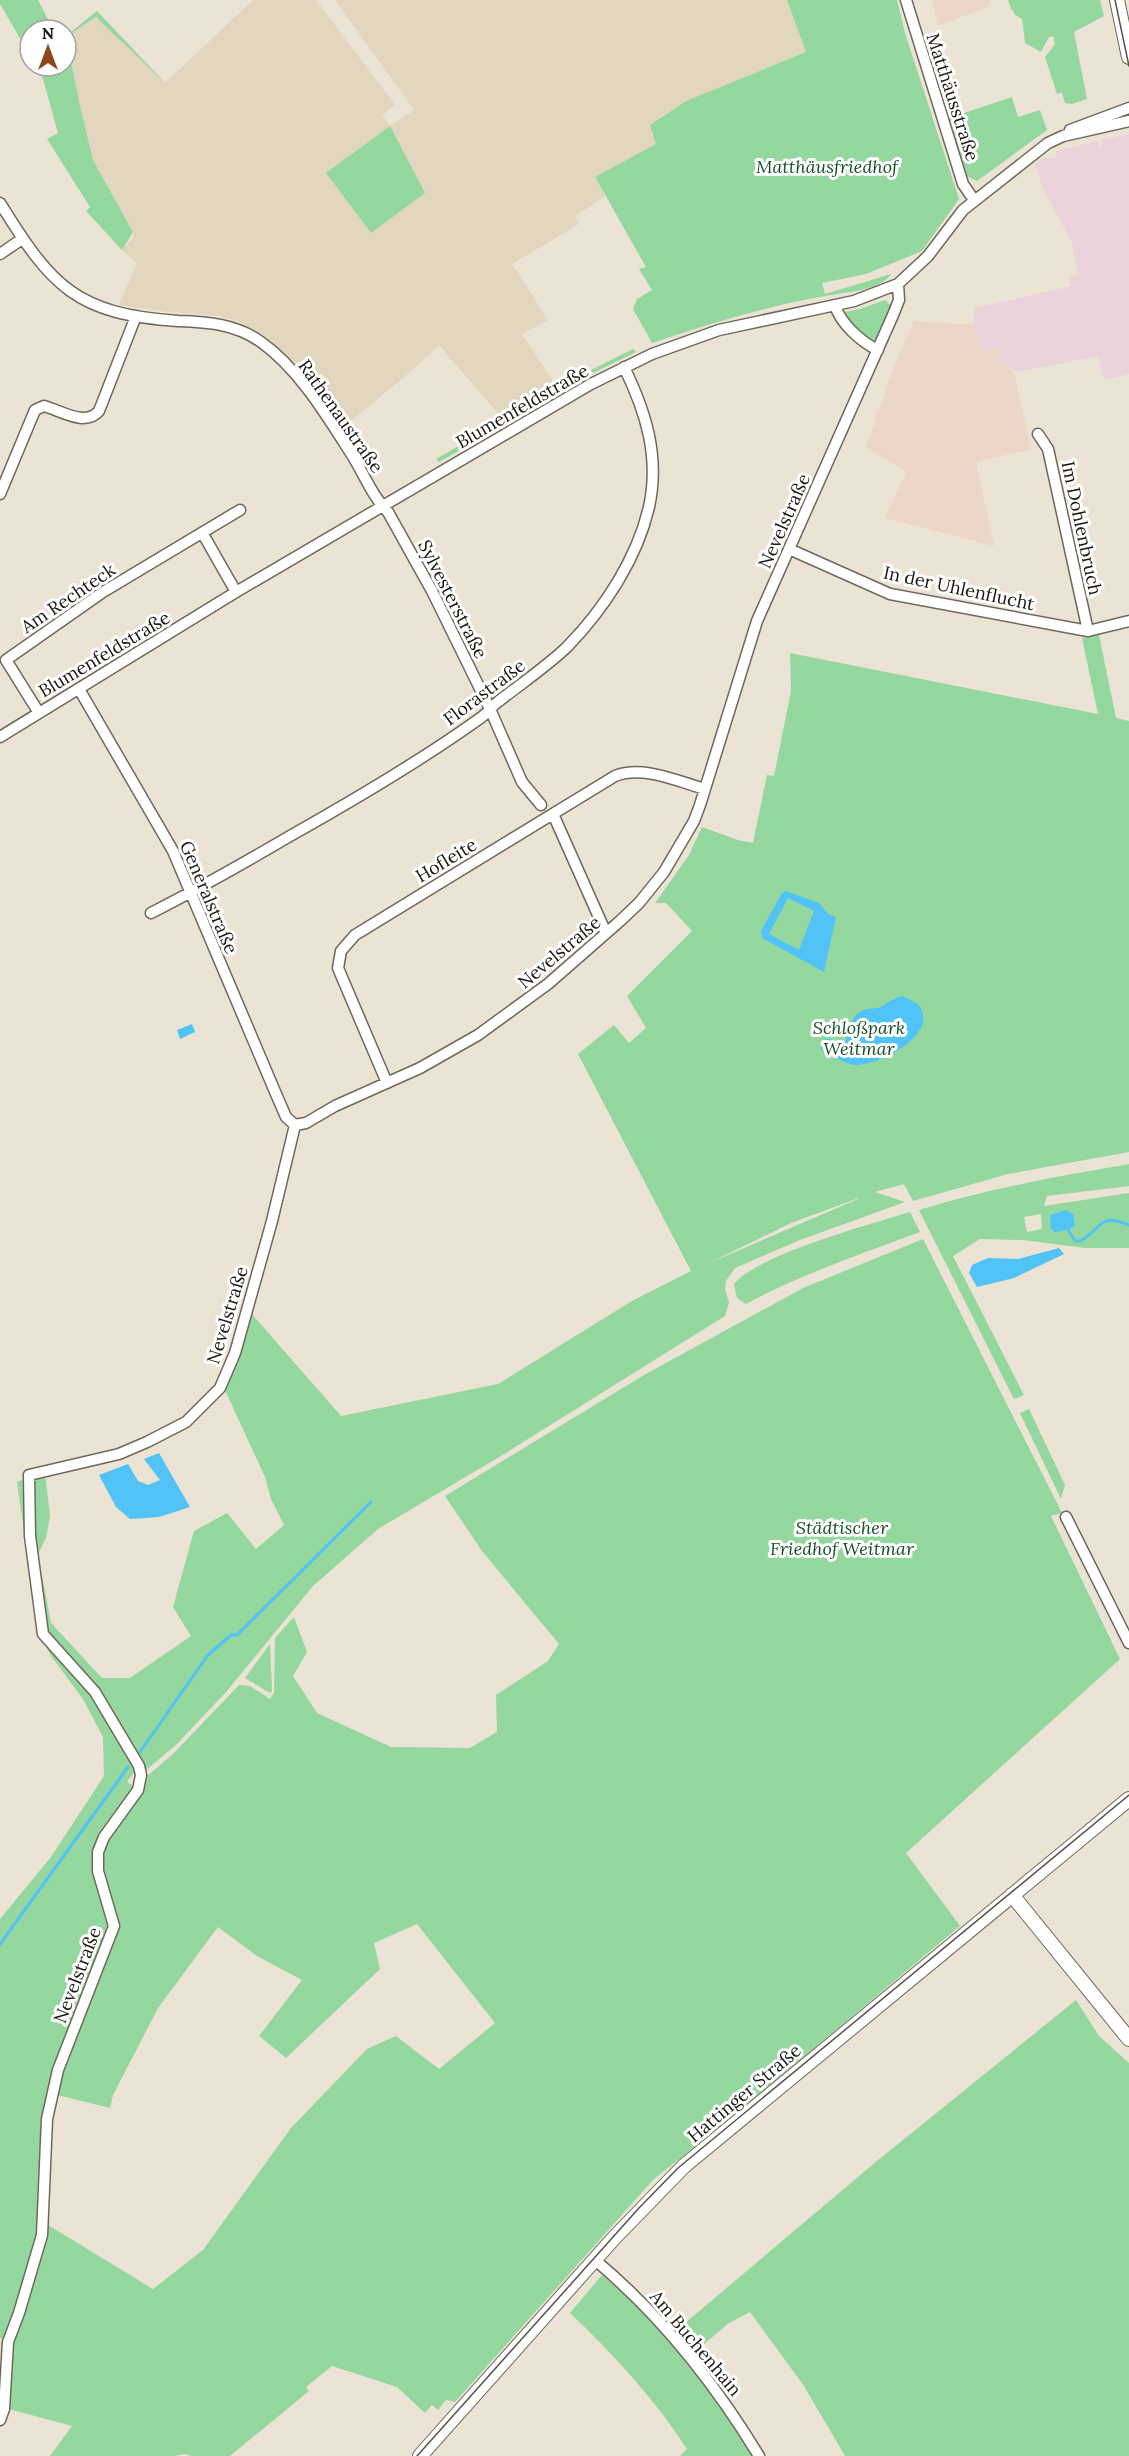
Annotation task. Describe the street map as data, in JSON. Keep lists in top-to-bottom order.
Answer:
{
  "streets": {
    "main road": ["Hattinger Straße"],
    "street": [
      "Matthäusstraße",
      "Blumenfeldstraße",
      "Rathenaustraße",
      "Nevelstraße",
      "Im Dohlenbruch",
      "In der Uhlenflucht",
      "Am Rechteck",
      "Sylvesterstraße",
      "Florastraße",
      "Hofleite",
      "Generalstraße",
      "Am Buchenhain"
    ]
  },
  "crossings": [
    ["Matthäusstraße", "Blumenfeldstraße"],
    ["Blumenfeldstraße", "Rathenaustraße"],
    ["Blumenfeldstraße", "Nevelstraße"],
    ["Blumenfeldstraße", "Am Rechteck"],
    ["Blumenfeldstraße", "Sylvesterstraße"],
    ["Blumenfeldstraße", "Florastraße"],
    ["Blumenfeldstraße", "Generalstraße"],
    ["Rathenaustraße", "Sylvesterstraße"],
    ["Nevelstraße", "In der Uhlenflucht"],
    ["Nevelstraße", "Hofleite"],
    ["Nevelstraße", "Generalstraße"],
    ["Im Dohlenbruch", "In der Uhlenflucht"],
    ["Sylvesterstraße", "Florastraße"],
    ["Florastraße", "Generalstraße"],
    ["Hattinger Straße", "Am Buchenhain"]
  ],
  "parks": ["Matthäusfriedhof", "Schloßpark Weitmar", "Städtischer Friedhof Weitmar"],
  "north": "top"
}
